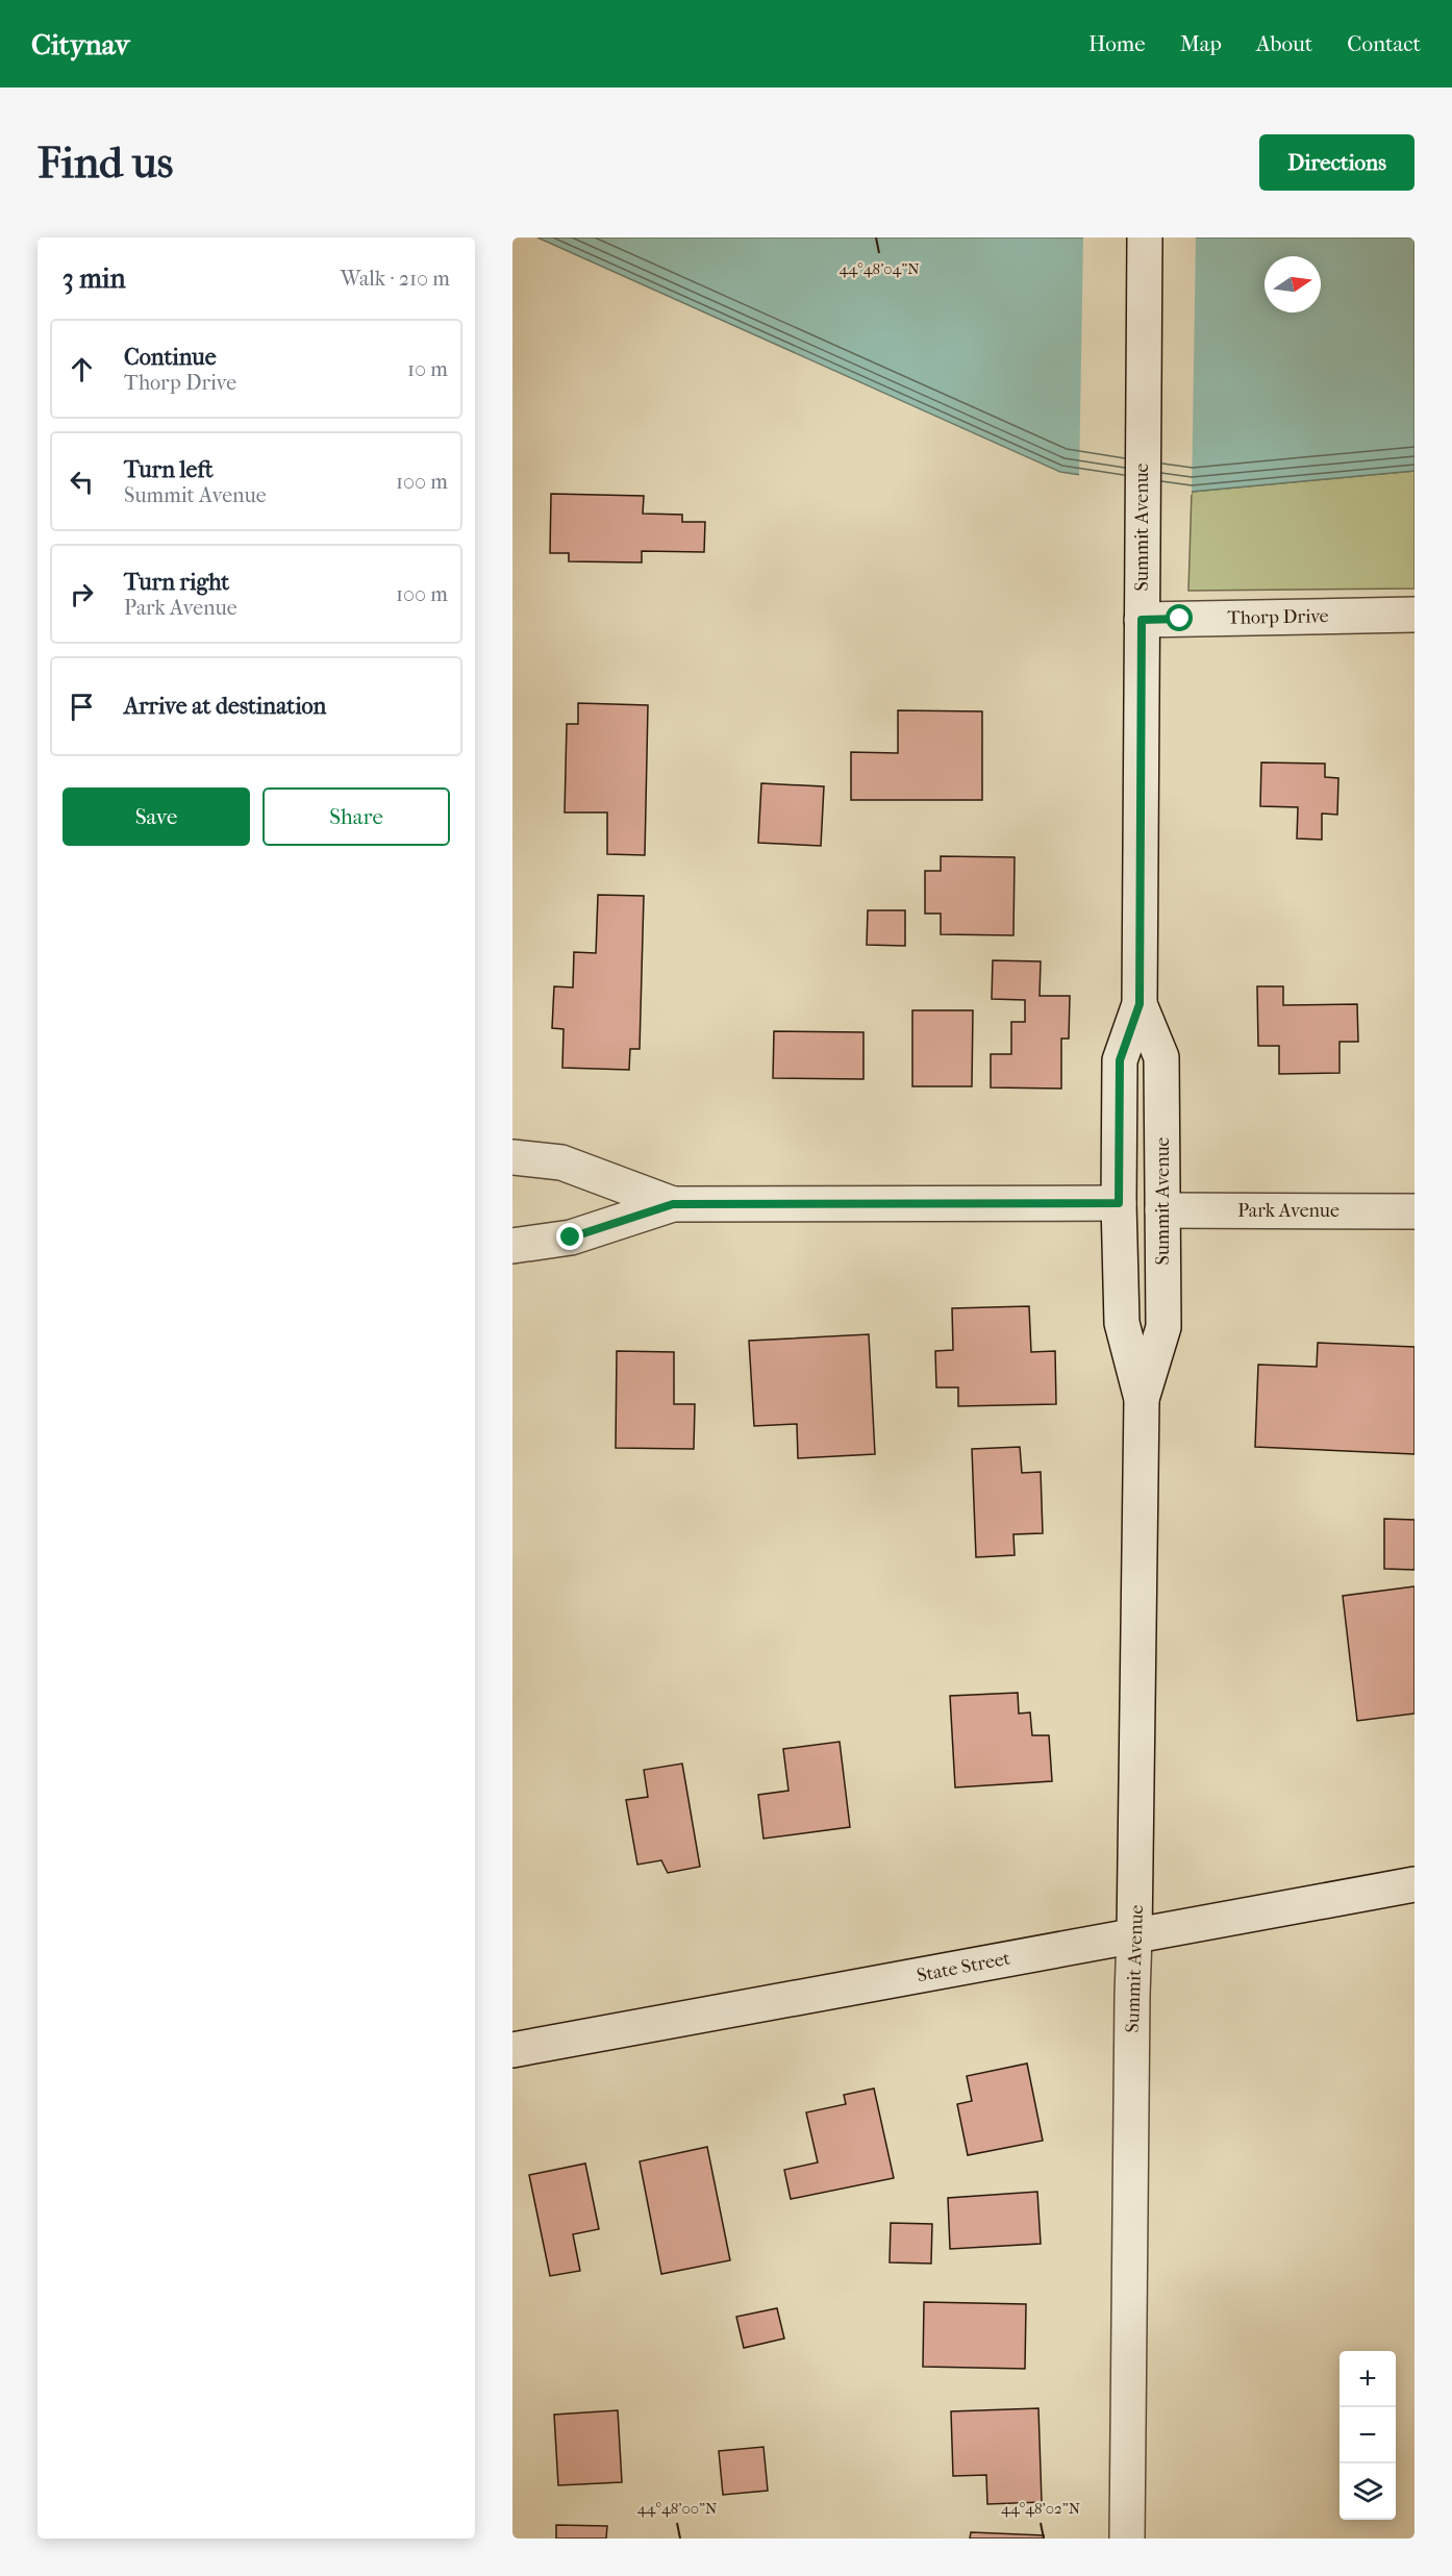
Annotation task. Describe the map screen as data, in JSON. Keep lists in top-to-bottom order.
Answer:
{
  "streets": {
    "main road": [
      "Summit Avenue",
      "Thorp Drive",
      "Park Avenue",
      "State Street"
    ]
  },
  "crossings": [
    ["Summit Avenue", "Thorp Drive"],
    ["Summit Avenue", "Park Avenue"],
    ["Summit Avenue", "State Street"]
  ],
  "north": "right",
  "page": {
    "header": "Citynav",
    "nav": [
      "Home",
      "Map",
      "About",
      "Contact"
    ],
    "buttons": [
      "Directions",
      ["Save", "Share"]
    ],
    "title": "Find us",
    "heading": ["3 min", "Walk · 210 m"],
    "list": [
      ["Continue", "Thorp Drive", "10 m"],
      ["Turn left", "Summit Avenue", "100 m"],
      ["Turn right", "Park Avenue", "100 m"],
      "Arrive at destination"
    ],
    "map_buttons": ["+", "−"]
  },
  "coordinates": ["44°48'04\"N", "44°48'00\"N", "44°48'02\"N"]
}
